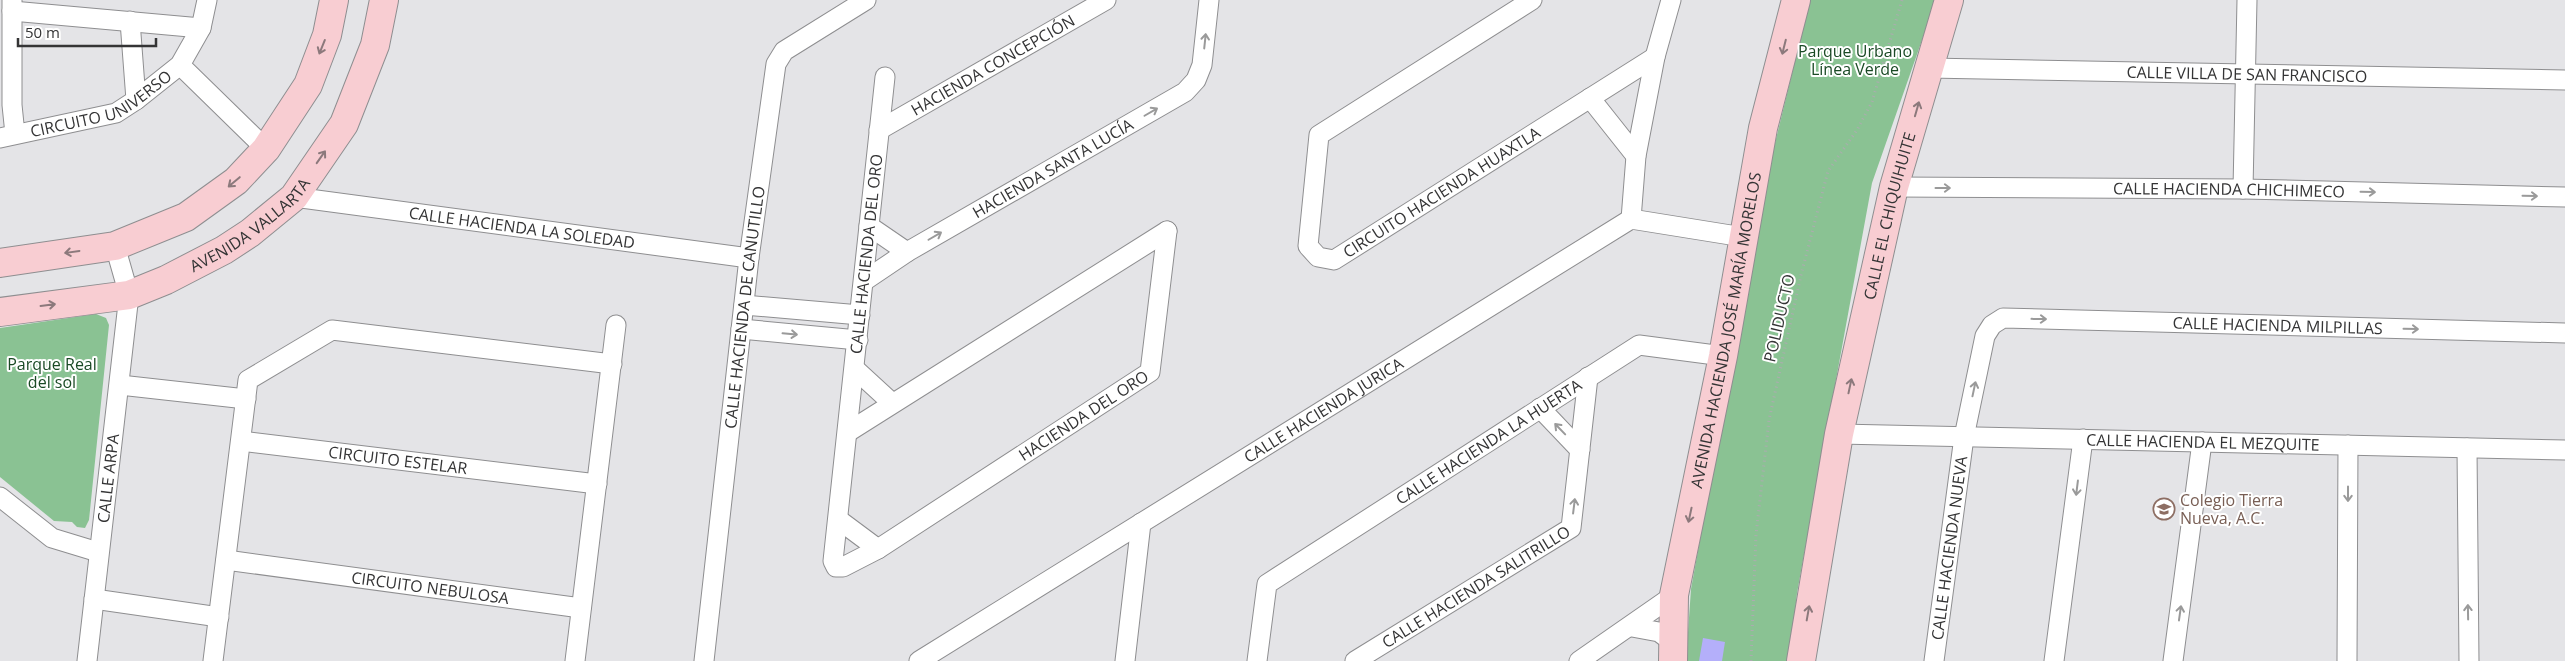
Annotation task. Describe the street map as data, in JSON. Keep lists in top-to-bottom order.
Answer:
{
  "streets": {
    "main road": ["CALLE EL CHIQUIHUITE", "AVENIDA VALLARTA", "AVENIDA HACIENDA JOSÉ MARÍA MORELOS"],
    "street": [
      "HACIENDA CONCEPCIÓN",
      "CALLE VILLA DE SAN FRANCISCO",
      "CIRCUITO UNIVERSO",
      "HACIENDA SANTA LUCÍA",
      "CALLE HACIENDA CHICHIMECO",
      "CIRCUITO HACIENDA HUAXTLA",
      "CALLE HACIENDA LA SOLEDAD",
      "CALLE HACIENDA DEL ORO",
      "CALLE HACIENDA DE CANUTILLO",
      "CALLE HACIENDA MILPILLAS",
      "CALLE HACIENDA JURICA",
      "HACIENDA DEL ORO",
      "CALLE HACIENDA LA HUERTA",
      "CALLE HACIENDA EL MEZQUITE",
      "CIRCUITO ESTELAR",
      "CALLE ARPA",
      "CALLE HACIENDA NUEVA",
      "CALLE HACIENDA SALITRILLO",
      "CIRCUITO NEBULOSA"
    ],
    "path": ["POLIDUCTO"]
  },
  "crossings": [
    ["HACIENDA CONCEPCIÓN", "CALLE HACIENDA DEL ORO"],
    ["CALLE VILLA DE SAN FRANCISCO", "CALLE EL CHIQUIHUITE"],
    ["HACIENDA SANTA LUCÍA", "CALLE HACIENDA DEL ORO"],
    ["CALLE HACIENDA CHICHIMECO", "CALLE EL CHIQUIHUITE"],
    ["CALLE EL CHIQUIHUITE", "CALLE HACIENDA EL MEZQUITE"],
    ["AVENIDA VALLARTA", "CALLE HACIENDA LA SOLEDAD"],
    ["AVENIDA VALLARTA", "CALLE ARPA"],
    ["CALLE HACIENDA LA SOLEDAD", "CALLE HACIENDA DE CANUTILLO"],
    ["CALLE HACIENDA DEL ORO", "HACIENDA DEL ORO"],
    ["CALLE HACIENDA MILPILLAS", "CALLE HACIENDA NUEVA"],
    ["AVENIDA HACIENDA JOSÉ MARÍA MORELOS", "CALLE HACIENDA LA HUERTA"],
    ["CALLE HACIENDA LA HUERTA", "CALLE HACIENDA SALITRILLO"],
    ["CALLE HACIENDA EL MEZQUITE", "CALLE HACIENDA NUEVA"]
  ],
  "one_way": [
    "HACIENDA SANTA LUCÍA",
    "CALLE HACIENDA CHICHIMECO",
    "CALLE EL CHIQUIHUITE",
    "CALLE HACIENDA MILPILLAS"
  ],
  "parks": ["Parque Urbano Línea Verde", "Parque Real del sol"],
  "places": {
    "school or university": ["Colegio Tierra Nueva, A.C."]
  },
  "scale_bar": "50 m"
}
